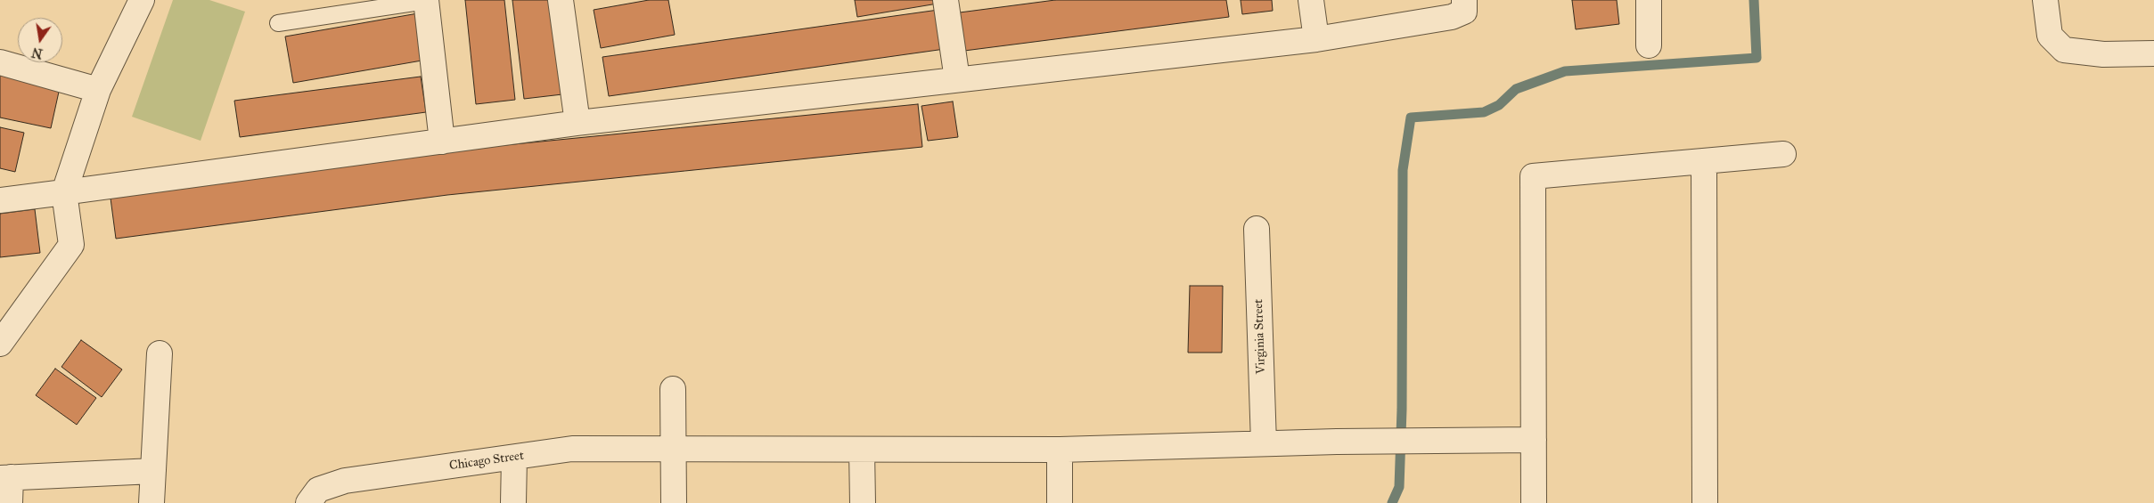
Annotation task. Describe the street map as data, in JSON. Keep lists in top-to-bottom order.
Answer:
{
  "streets": {
    "street": ["Virginia Street", "Chicago Street"]
  },
  "crossings": [
    ["Virginia Street", "Chicago Street"]
  ],
  "north": "bottom"
}
